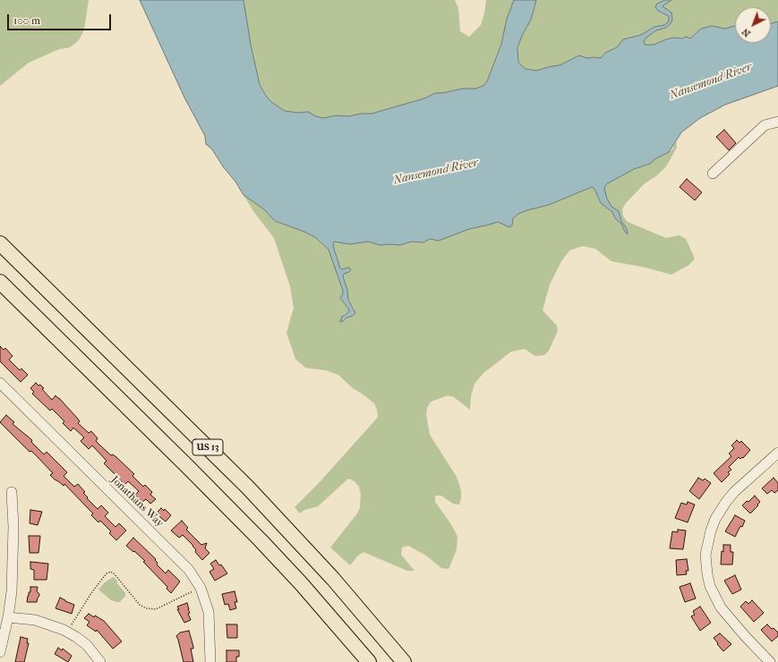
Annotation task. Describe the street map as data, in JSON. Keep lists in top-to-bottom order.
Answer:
{
  "streets": {
    "highway": ["US 13"],
    "street": ["Jonathans Way"]
  },
  "water": ["Nansemond River"],
  "scale_bar": "100 m",
  "north": "bottom left"
}
